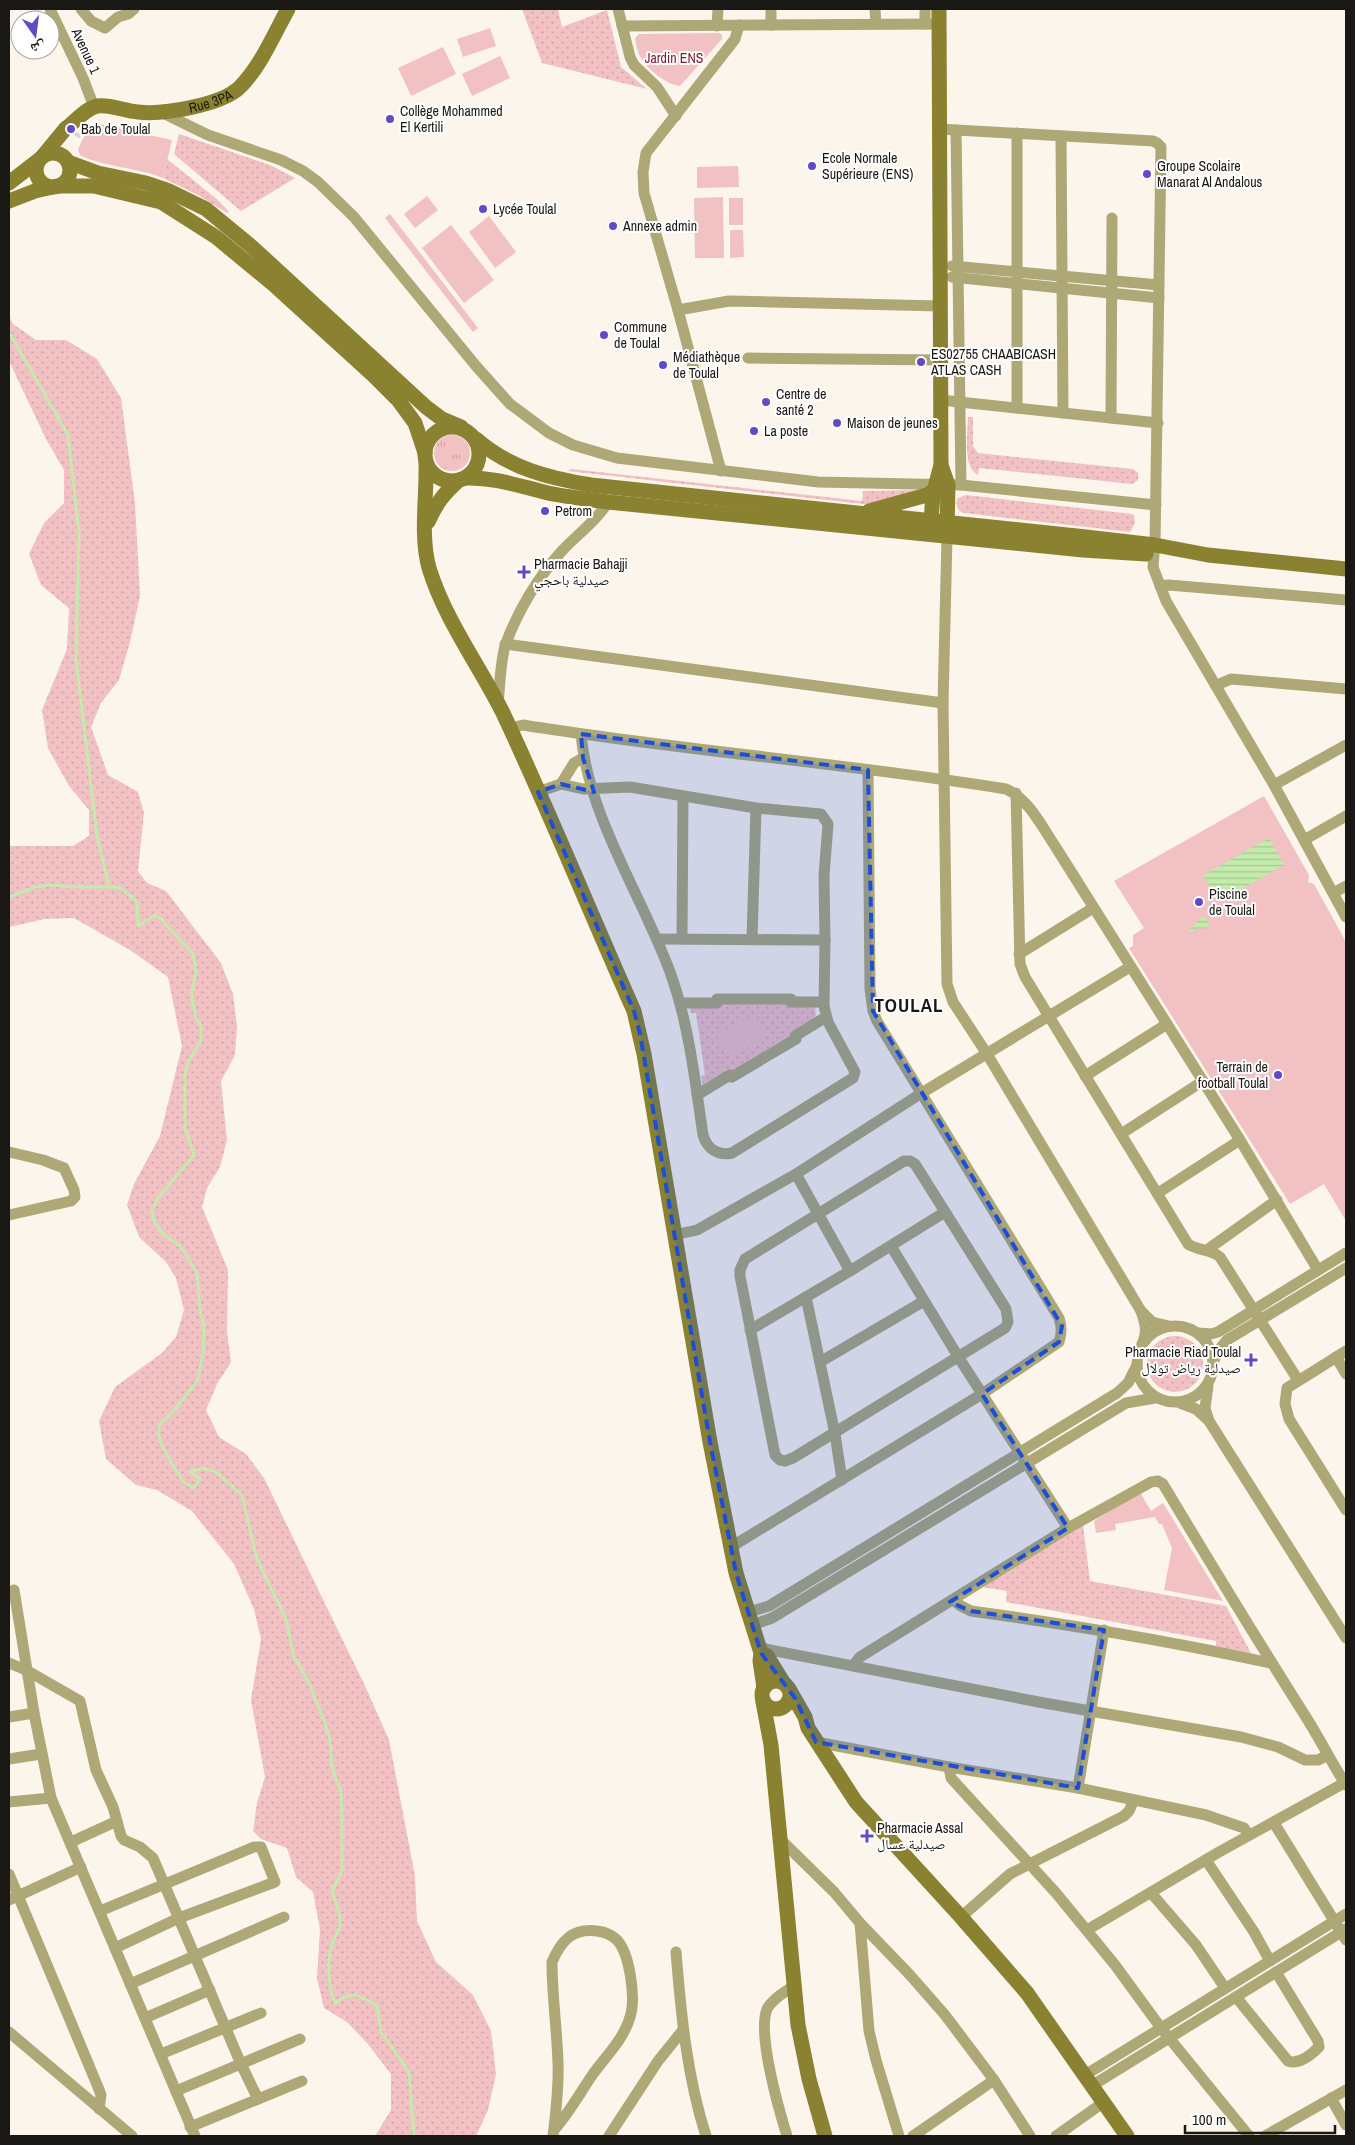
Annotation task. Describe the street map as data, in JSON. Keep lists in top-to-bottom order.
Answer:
{
  "streets": {
    "main road": ["Rue 3PA"],
    "street": ["Avenue 1"]
  },
  "crossings": [
    ["Avenue 1", "Rue 3PA"]
  ],
  "districts": ["TOULAL"],
  "parks": ["Jardin ENS"],
  "places": {
    "other": [
      "Collège Mohammed El Kertili",
      "Bab de Toulal",
      "Ecole Normale Supérieure (ENS)",
      "Groupe Scolaire Manarat Al Andalous",
      "Lycée Toulal",
      "Annexe admin",
      "Commune de Toulal",
      "ES02755 CHAABICASH ATLAS CASH",
      "Médiathèque de Toulal",
      "Centre de santé 2",
      "Maison de jeunes",
      "La poste",
      "Petrom",
      "Piscine de Toulal",
      "Terrain de football Toulal"
    ],
    "health": ["Pharmacie Bahajji صيدلية باحجي", "Pharmacie Riad Toulal صيدلية رياض تولال", "Pharmacie Assal صيدلية عسال"]
  },
  "scale_bar": "100 m",
  "north": "bottom"
}
